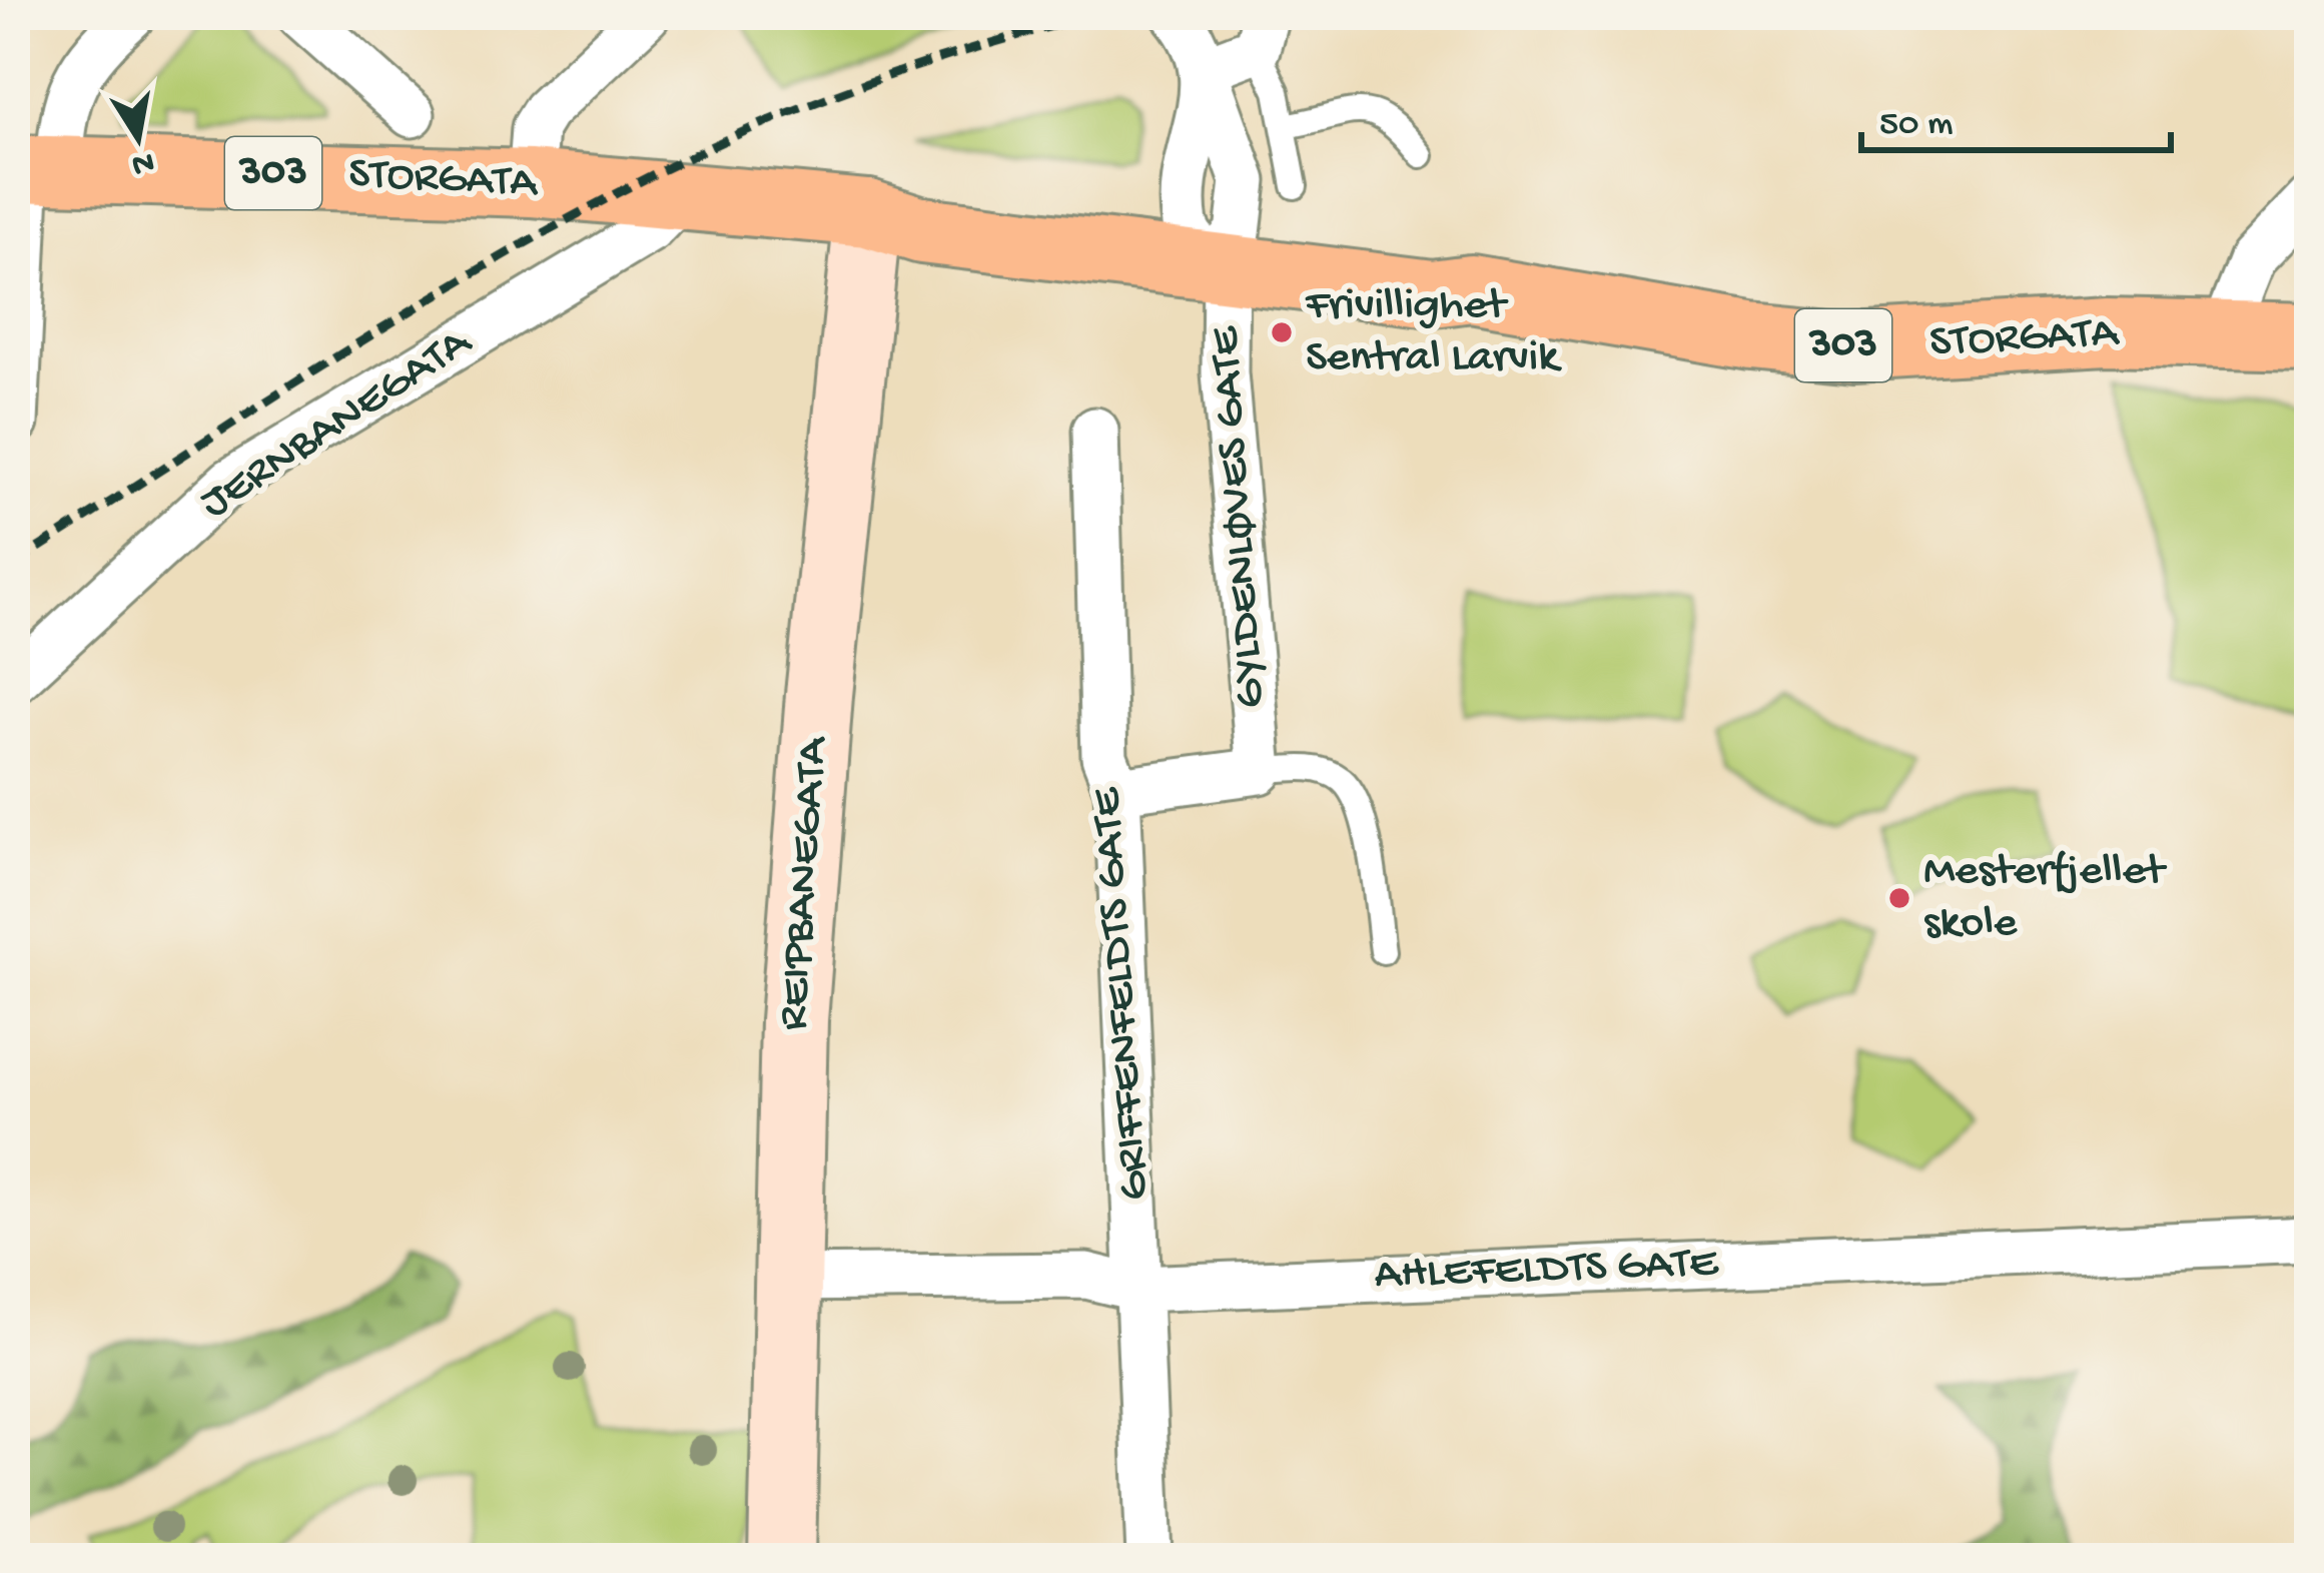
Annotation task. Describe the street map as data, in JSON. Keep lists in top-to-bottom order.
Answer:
{
  "streets": {
    "main road": ["303", "STORGATA", "REIPBANEGATA"],
    "street": [
      "JERNBANEGATA",
      "GYLDENLØVES GATE",
      "GRIFFENFELDTS GATE",
      "AHLEFELDTS GATE"
    ]
  },
  "crossings": [
    ["STORGATA", "JERNBANEGATA"],
    ["STORGATA", "GYLDENLØVES GATE"],
    ["STORGATA", "REIPBANEGATA"],
    ["REIPBANEGATA", "AHLEFELDTS GATE"],
    ["GRIFFENFELDTS GATE", "AHLEFELDTS GATE"]
  ],
  "places": ["Frivillighet Sentral Larvik", "Mesterfjellet skole"],
  "scale_bar": "50 m",
  "north": "bottom"
}
